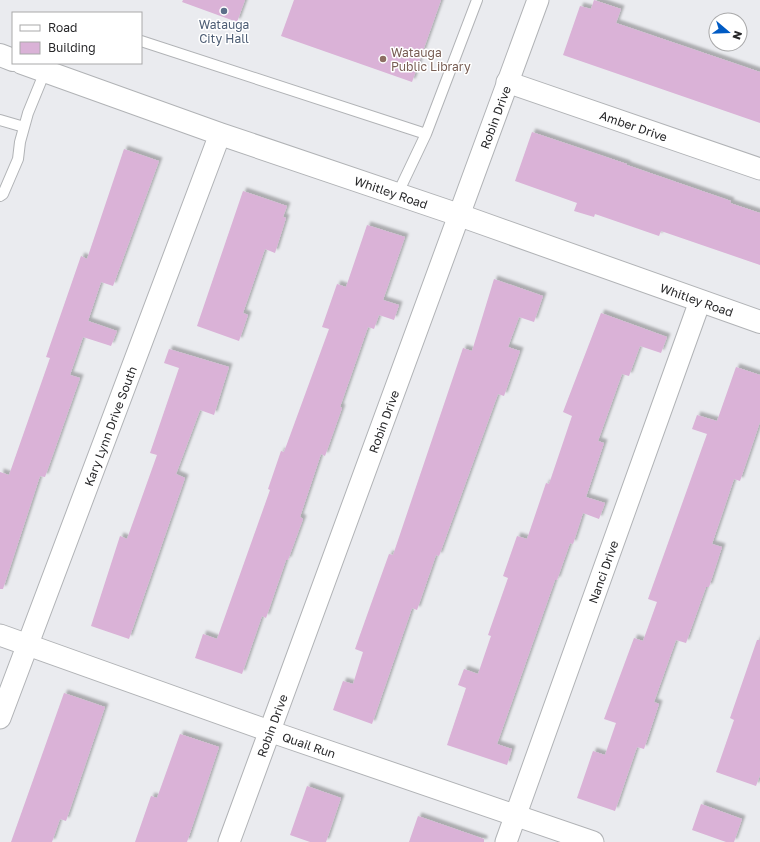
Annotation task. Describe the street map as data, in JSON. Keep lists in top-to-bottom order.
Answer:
{
  "streets": {
    "street": [
      "Robin Drive",
      "Amber Drive",
      "Whitley Road",
      "Kary Lynn Drive South",
      "Nanci Drive",
      "Quail Run"
    ]
  },
  "crossings": [
    ["Robin Drive", "Amber Drive"],
    ["Robin Drive", "Whitley Road"],
    ["Robin Drive", "Quail Run"],
    ["Whitley Road", "Kary Lynn Drive South"],
    ["Whitley Road", "Nanci Drive"],
    ["Kary Lynn Drive South", "Quail Run"],
    ["Nanci Drive", "Quail Run"]
  ],
  "places": ["Watauga City Hall", "Watauga Public Library"],
  "legend": ["Road", "Building"],
  "north": "right"
}
